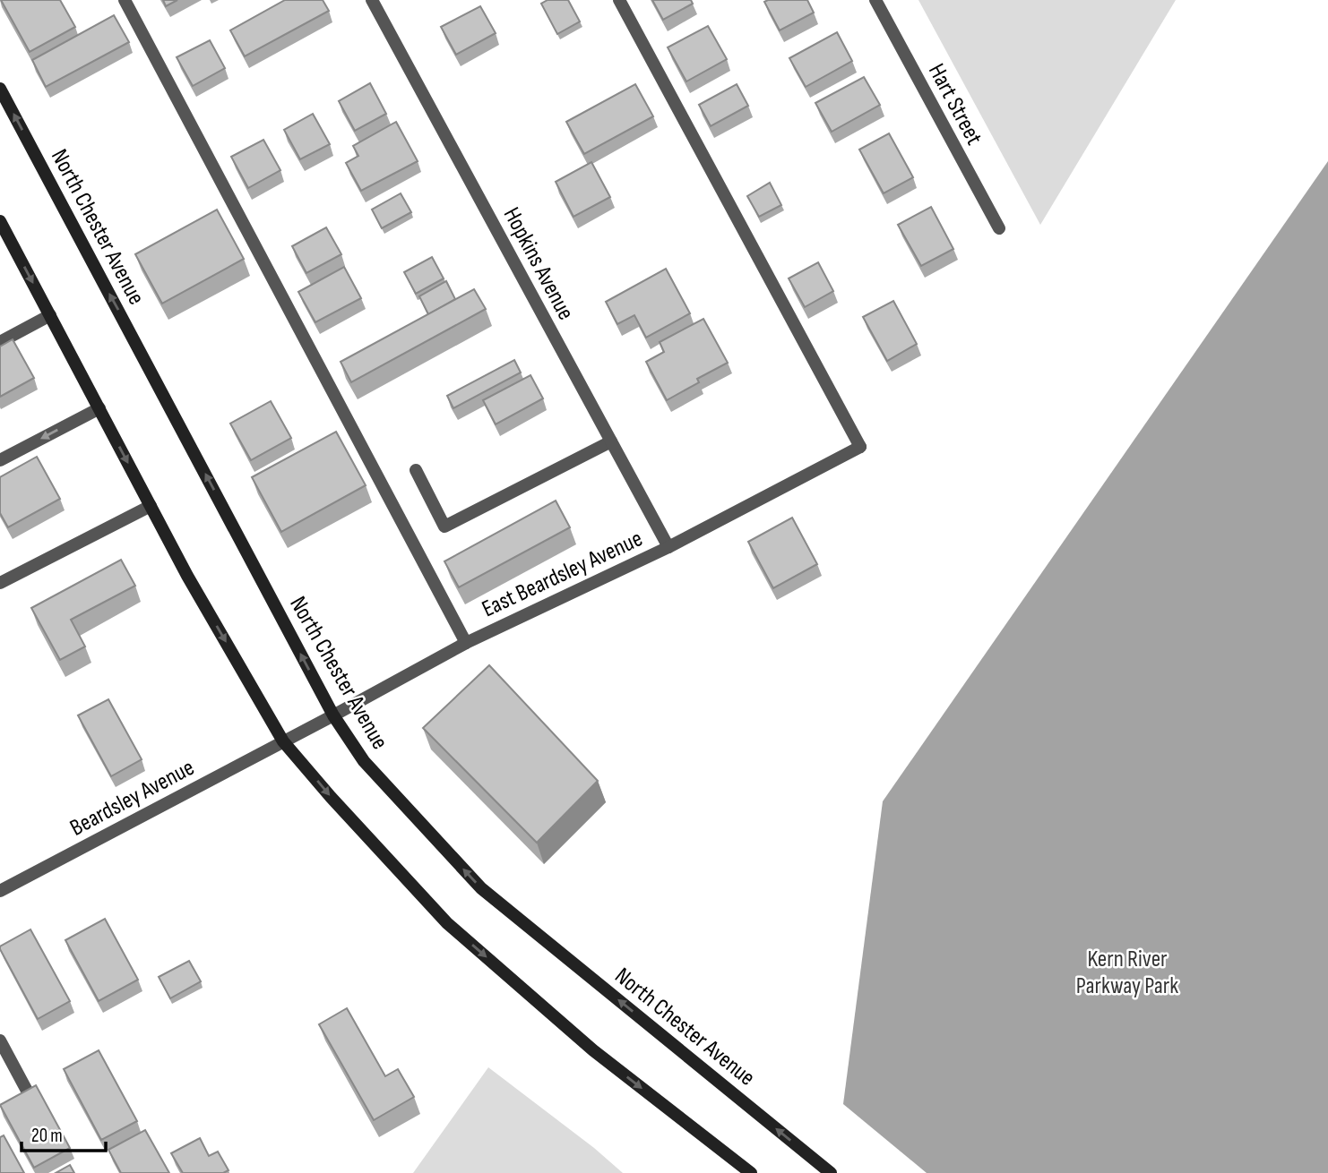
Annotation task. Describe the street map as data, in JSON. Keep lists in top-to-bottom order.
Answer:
{
  "streets": {
    "main road": ["North Chester Avenue"],
    "street": [
      "Hart Street",
      "Hopkins Avenue",
      "East Beardsley Avenue",
      "Beardsley Avenue"
    ]
  },
  "crossings": [
    ["North Chester Avenue", "East Beardsley Avenue"],
    ["Hopkins Avenue", "East Beardsley Avenue"],
    ["East Beardsley Avenue", "Beardsley Avenue"]
  ],
  "parks": ["Kern River Parkway Park"],
  "scale_bar": "20 m"
}
